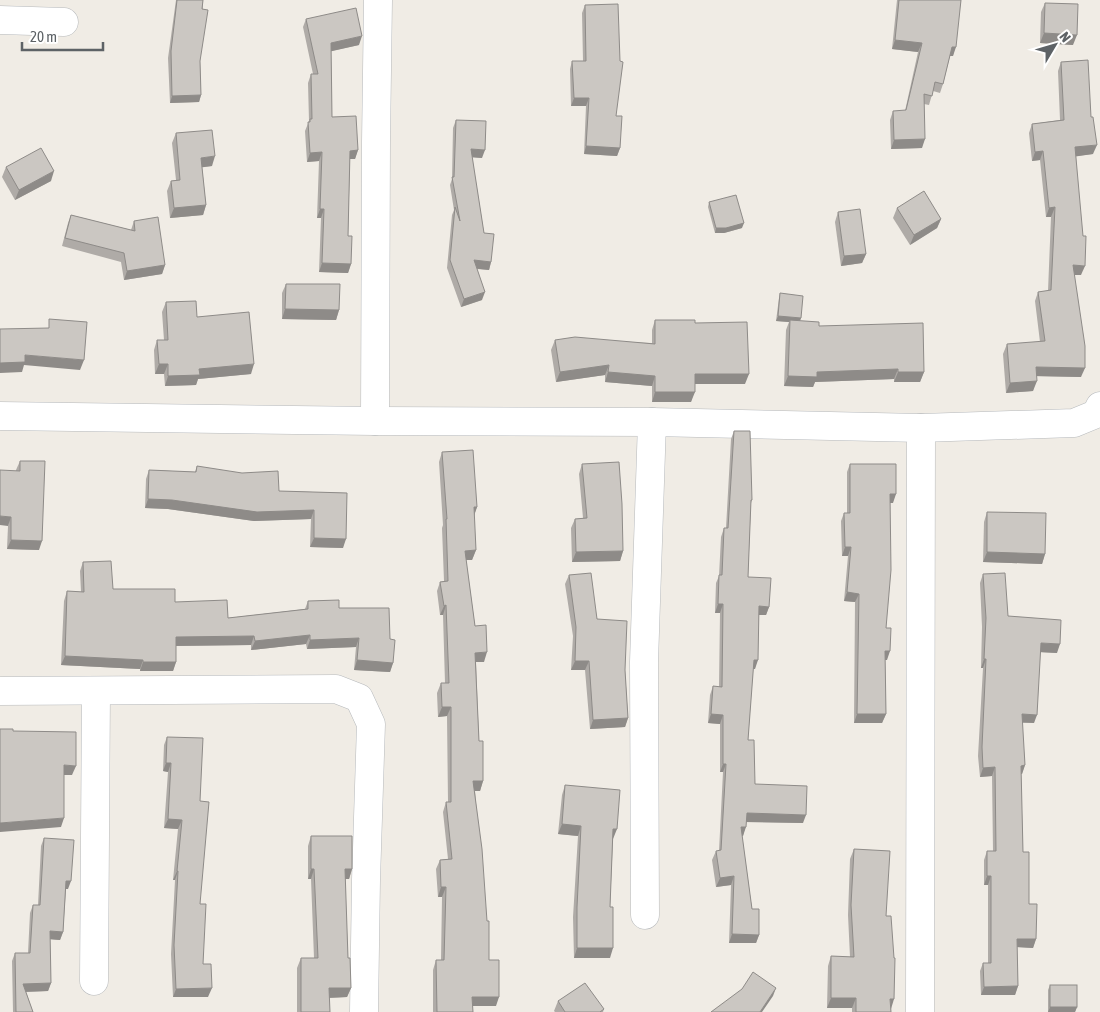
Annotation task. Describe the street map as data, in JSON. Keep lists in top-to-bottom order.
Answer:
{
  "scale_bar": "20 m",
  "north": "top right"
}
